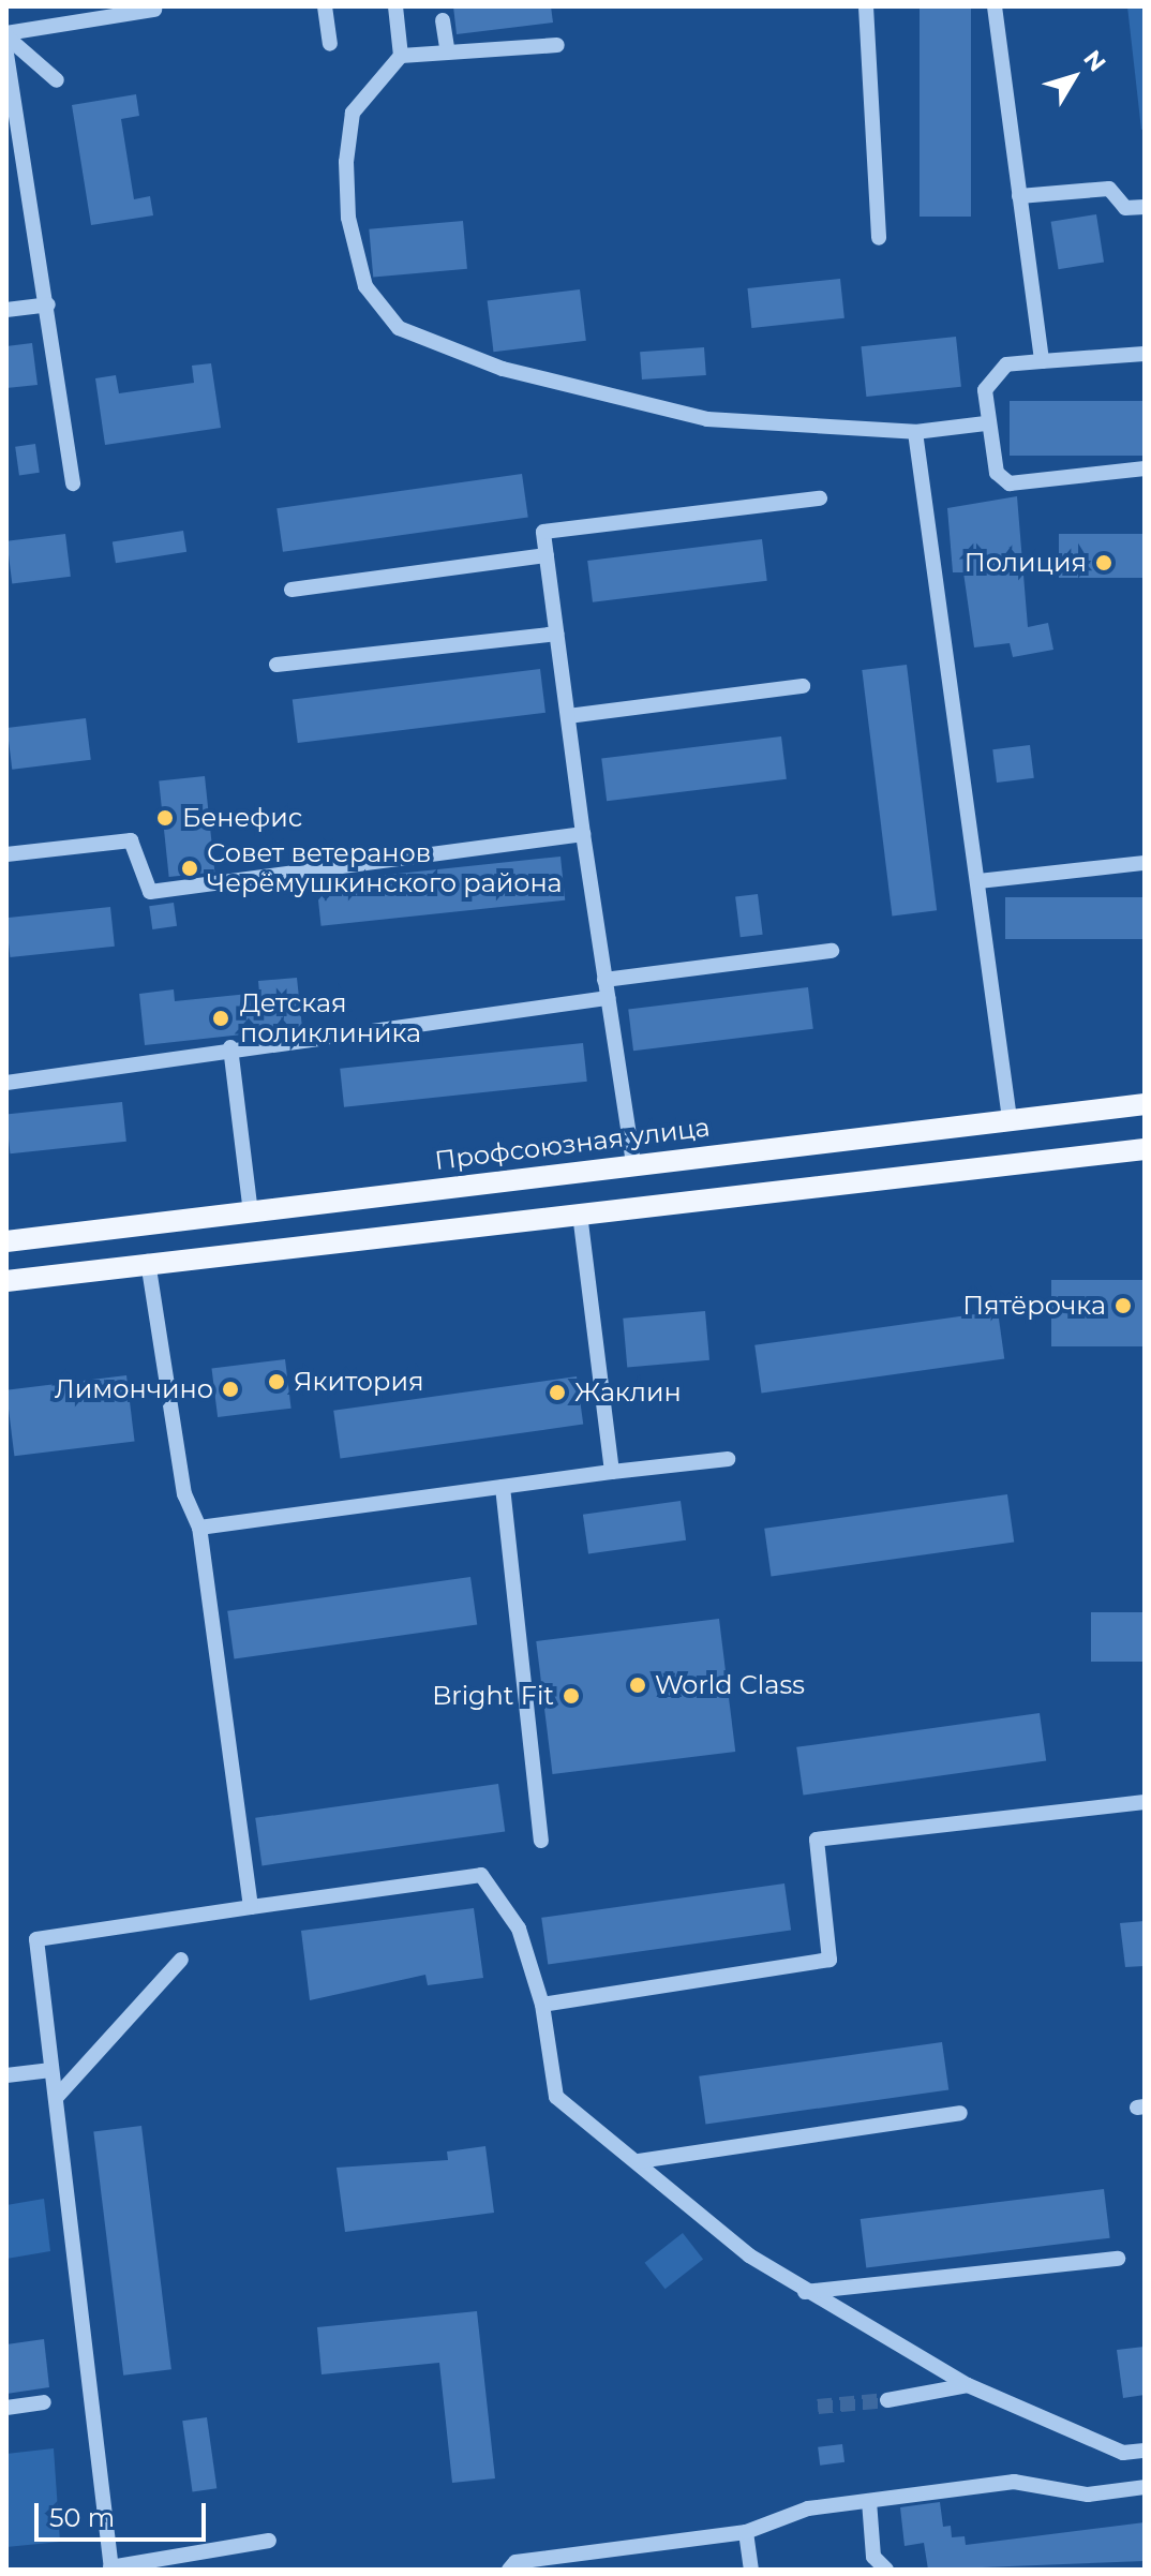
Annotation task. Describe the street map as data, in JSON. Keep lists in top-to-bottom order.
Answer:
{
  "streets": {
    "main road": ["Профсоюзная улица"]
  },
  "places": [
    "Полиция",
    "Бенефис",
    "Совет ветеранов Черёмушкинского района",
    "Детская поликлиника",
    "Пятёрочка",
    "Якитория",
    "Лимончино",
    "Жаклин",
    "World Class",
    "Bright Fit"
  ],
  "scale_bar": "50 m",
  "north": "top right"
}
